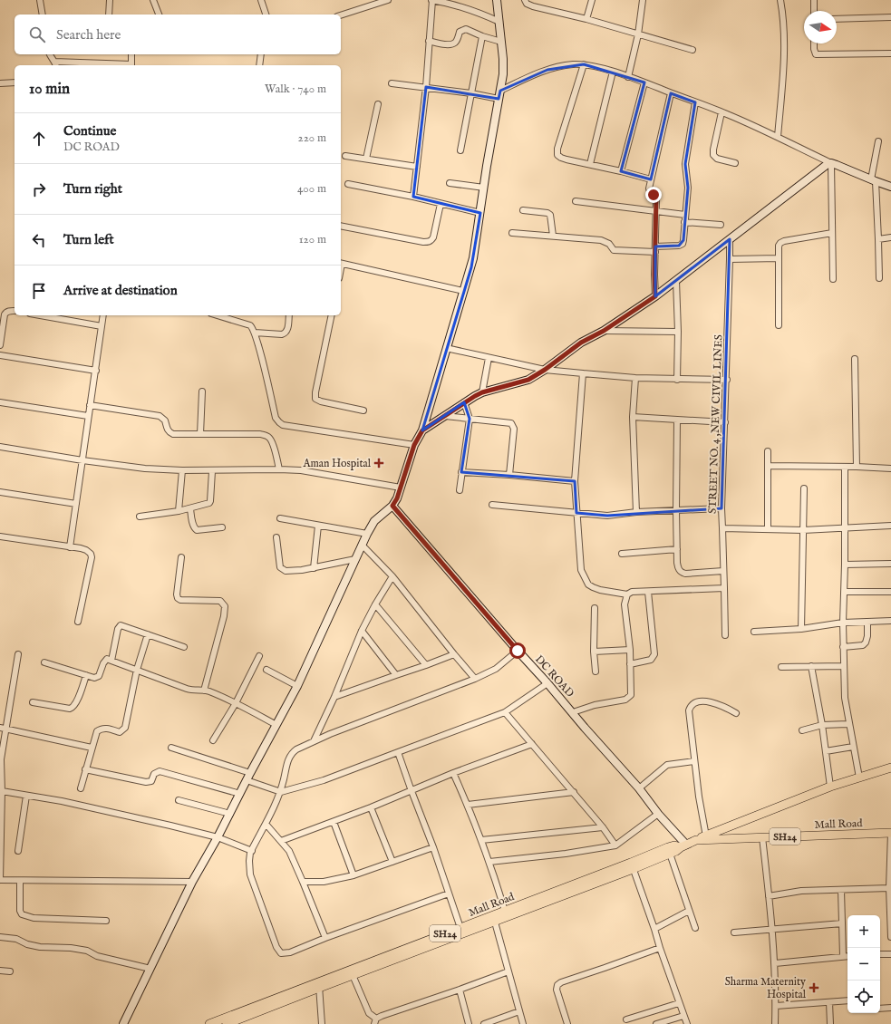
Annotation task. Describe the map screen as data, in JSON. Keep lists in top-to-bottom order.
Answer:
{
  "streets": {
    "main road": ["DC ROAD", "Mall Road", "SH24"],
    "street": ["STREET NO. 4 ,NEW CIVIL LINES"]
  },
  "crossings": [
    ["DC ROAD", "Mall Road"]
  ],
  "places": {
    "health": ["Aman Hospital", "Sharma Maternity Hospital"]
  },
  "north": "right",
  "page": {
    "search": "Search here",
    "heading": ["10 min", "Walk · 740 m"],
    "list": [
      ["Continue", "DC ROAD", "220 m"],
      ["Turn right", "400 m"],
      ["Turn left", "120 m"],
      "Arrive at destination"
    ],
    "map_buttons": ["+", "−"]
  }
}
